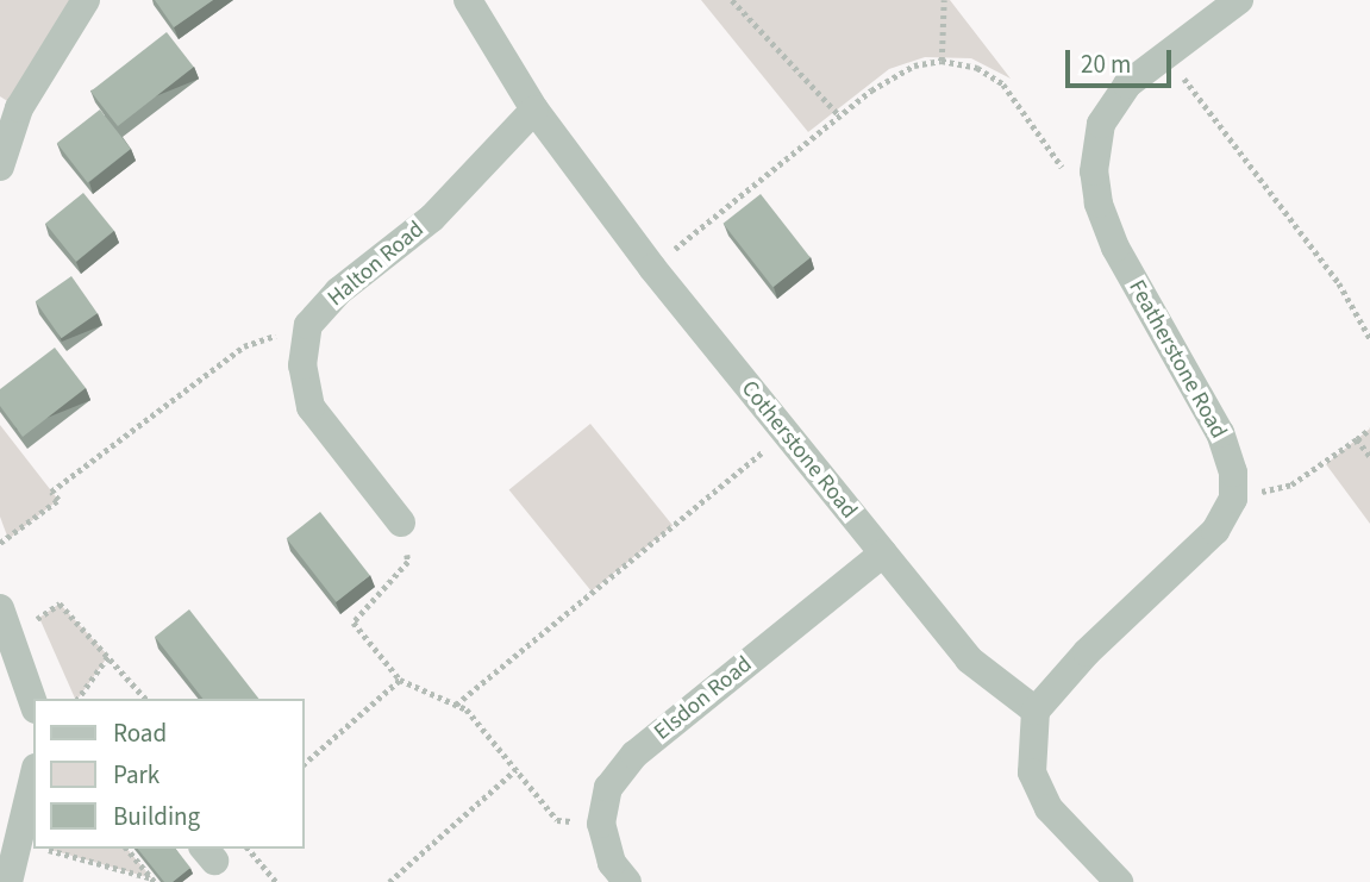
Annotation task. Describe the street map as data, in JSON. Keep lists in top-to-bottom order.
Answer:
{
  "streets": {
    "street": [
      "Halton Road",
      "Featherstone Road",
      "Cotherstone Road",
      "Elsdon Road"
    ]
  },
  "crossings": [
    ["Halton Road", "Cotherstone Road"],
    ["Cotherstone Road", "Elsdon Road"]
  ],
  "legend": ["Road", "Park", "Building"],
  "scale_bar": "20 m"
}
